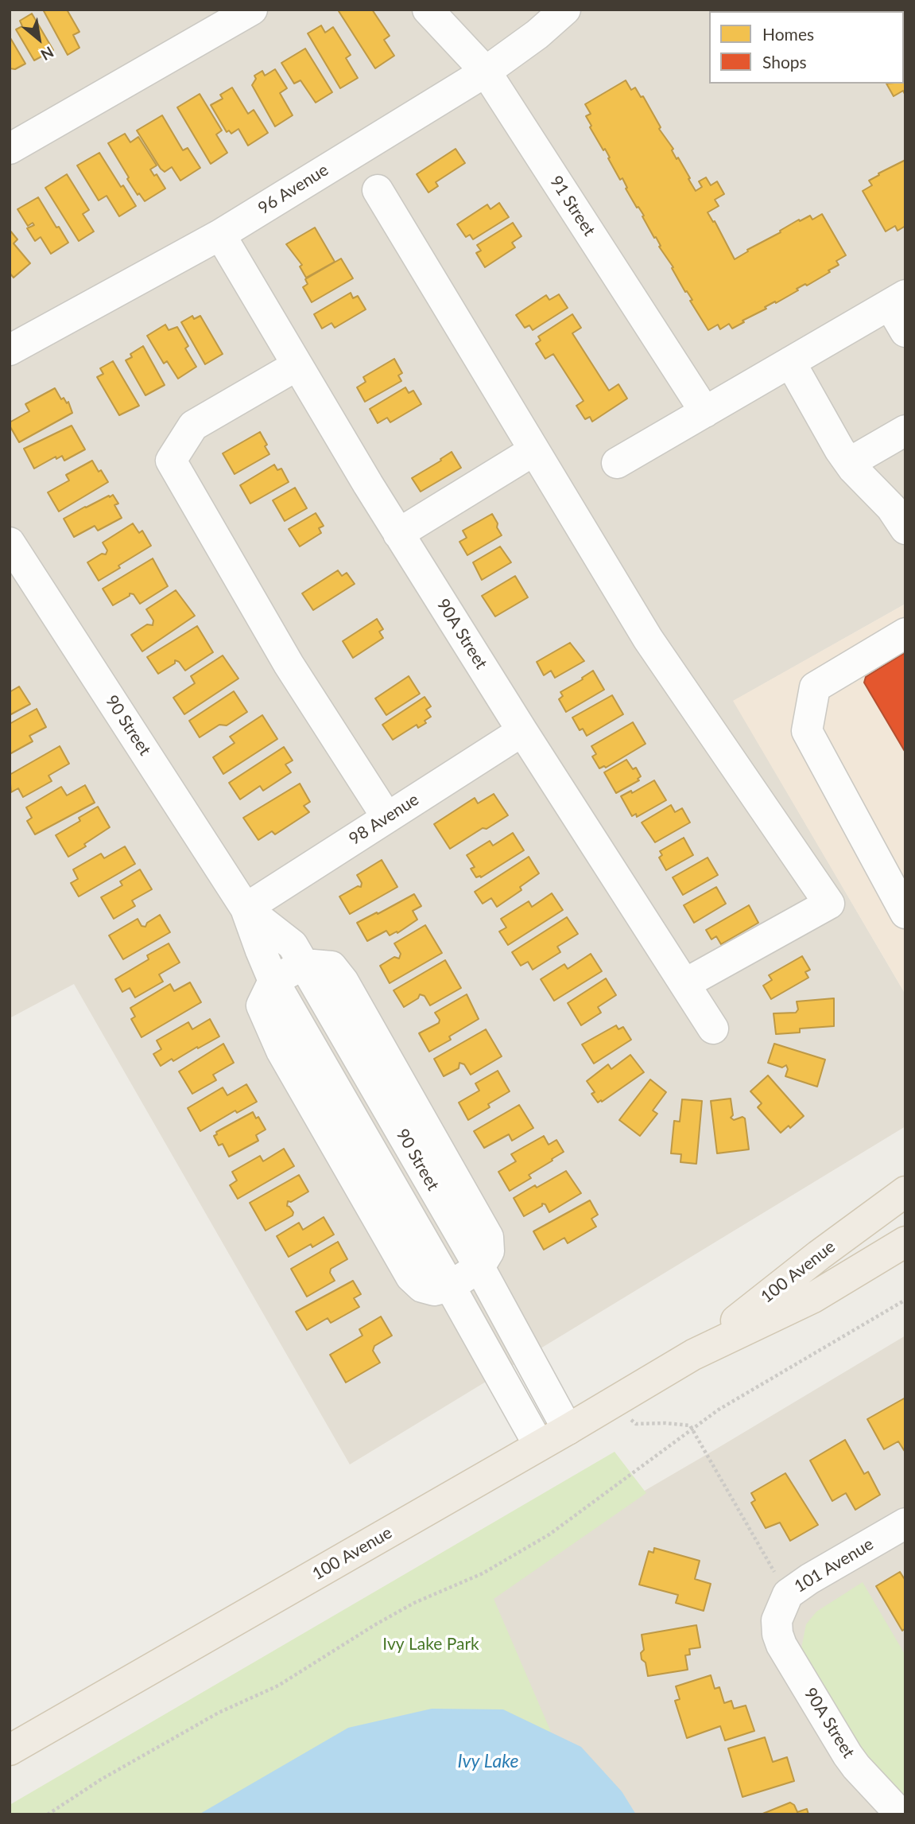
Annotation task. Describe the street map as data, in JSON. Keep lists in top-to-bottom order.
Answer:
{
  "streets": {
    "main road": ["100 Avenue"],
    "street": [
      "96 Avenue",
      "91 Street",
      "90A Street",
      "90 Street",
      "98 Avenue",
      "101 Avenue"
    ]
  },
  "crossings": [
    ["96 Avenue", "91 Street"],
    ["96 Avenue", "90A Street"],
    ["90A Street", "98 Avenue"],
    ["90A Street", "101 Avenue"],
    ["90 Street", "98 Avenue"]
  ],
  "water": ["Ivy Lake"],
  "parks": ["Ivy Lake Park"],
  "legend": ["Homes", "Shops"],
  "north": "bottom right"
}
